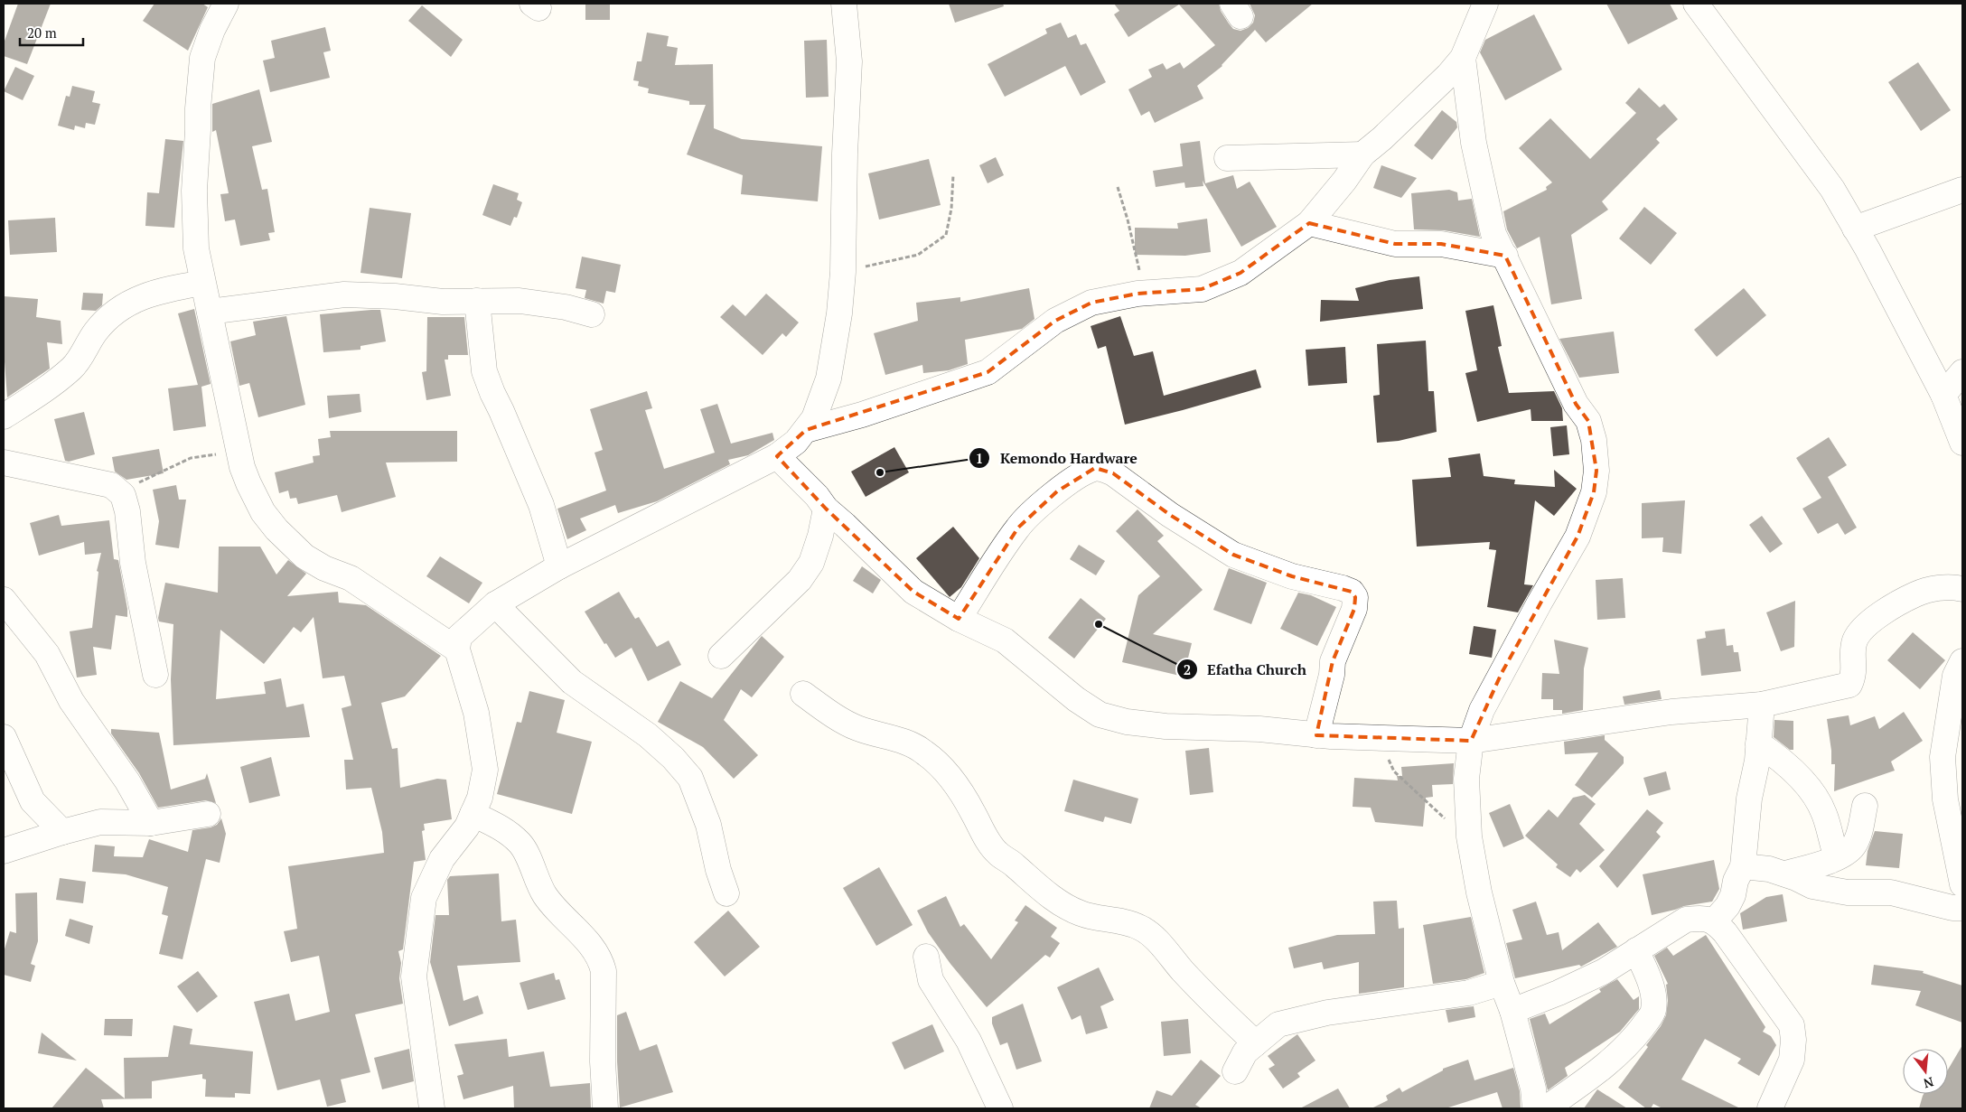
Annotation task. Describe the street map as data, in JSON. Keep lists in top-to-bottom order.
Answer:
{
  "places": ["Kemondo Hardware", "Efatha Church"],
  "scale_bar": "20 m",
  "north": "bottom"
}
